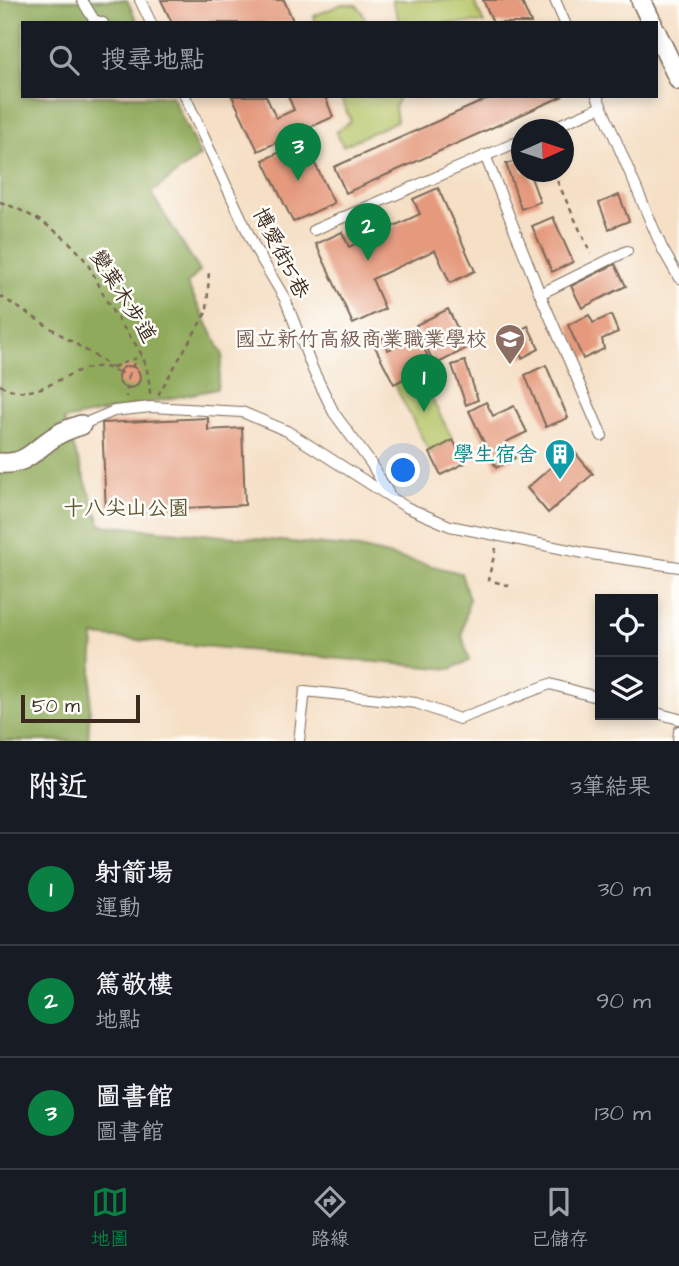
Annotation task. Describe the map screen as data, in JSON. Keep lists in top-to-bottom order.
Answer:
{
  "streets": {
    "lane": ["博愛街5巷"],
    "path": ["變葉木步道"]
  },
  "crossings": [
    ["博愛街5巷", "變葉木步道"]
  ],
  "parks": ["十八尖山公園"],
  "places": {
    "school or university": ["國立新竹高級商業職業學校"],
    "building": ["學生宿舍"]
  },
  "scale_bar": "50 m",
  "north": "right",
  "page": {
    "search": "搜尋地點",
    "pins": ["3", "2", "1"],
    "scale": "50 m",
    "heading": ["附近", "3筆結果"],
    "list": [
      {
        "mark": "1",
        "name": "射箭場",
        "note": "運動",
        "value": "30 m"
      },
      {
        "mark": "2",
        "name": "篤敬樓",
        "note": "地點",
        "value": "90 m"
      },
      {
        "mark": "3",
        "name": "圖書館",
        "note": "圖書館",
        "value": "130 m"
      }
    ],
    "nav": ["地圖", "路線", "已儲存"]
  }
}
